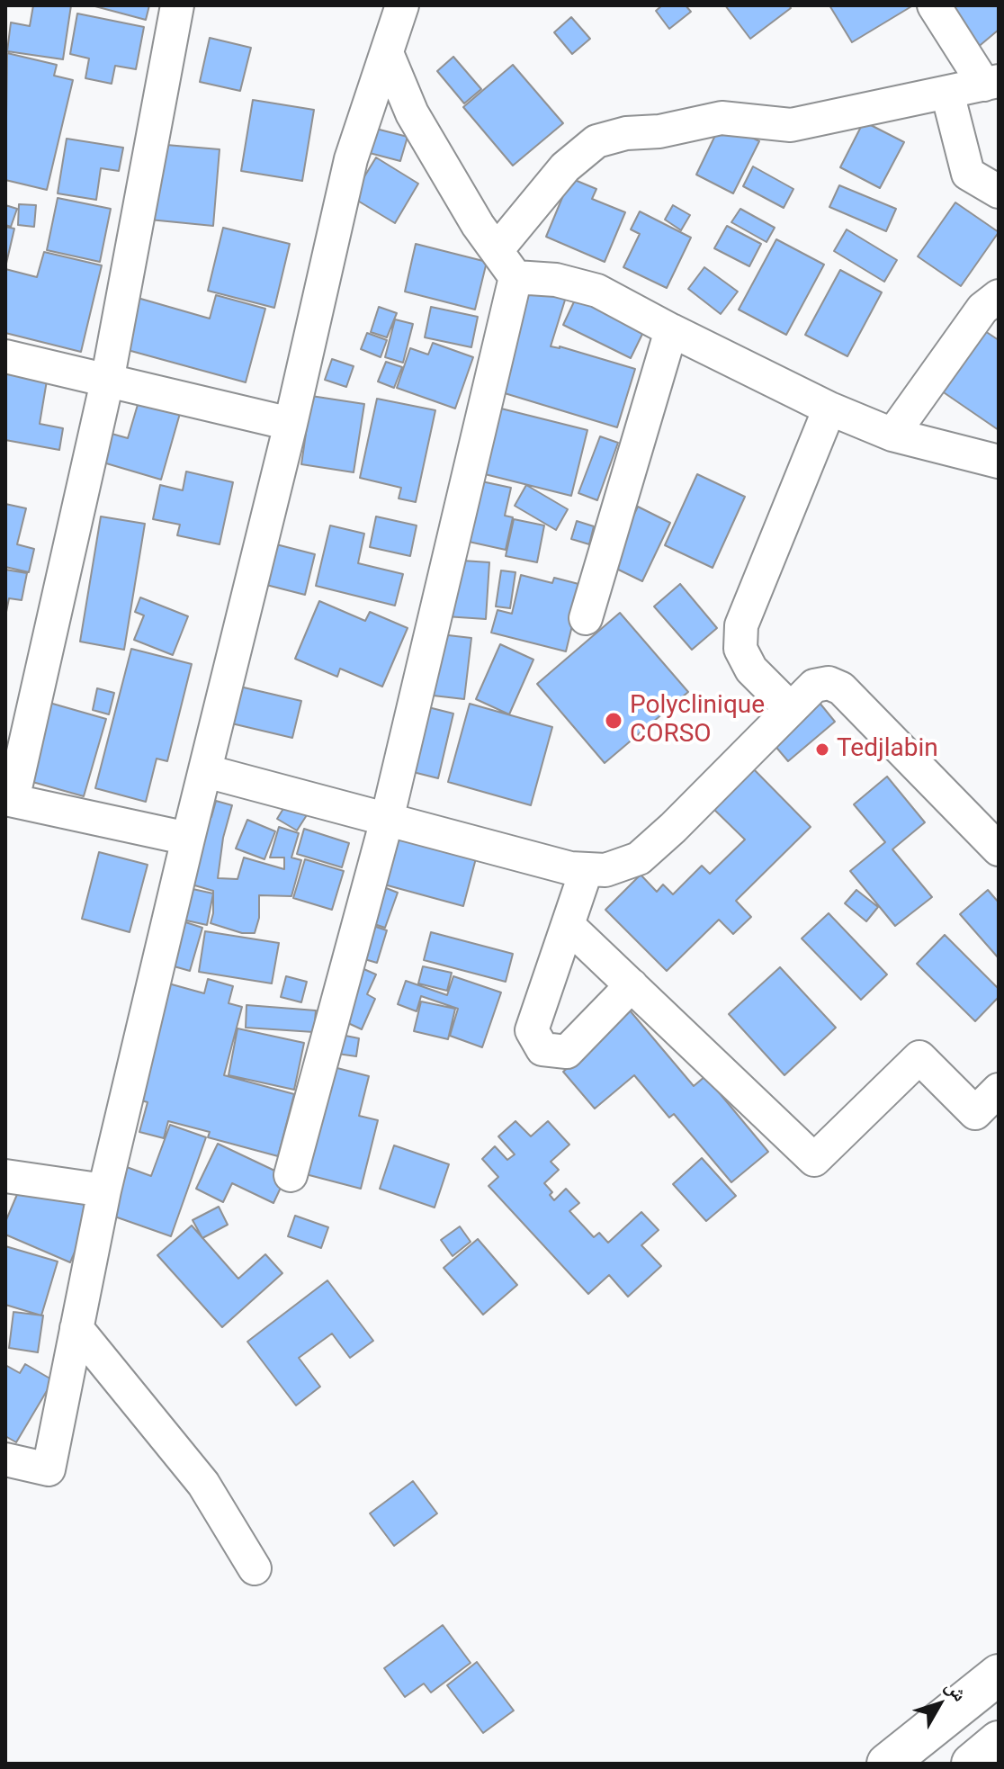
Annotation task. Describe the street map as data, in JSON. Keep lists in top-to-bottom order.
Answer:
{
  "places": ["Polyclinique CORSO", "Tedjlabin"],
  "north": "top right"
}
